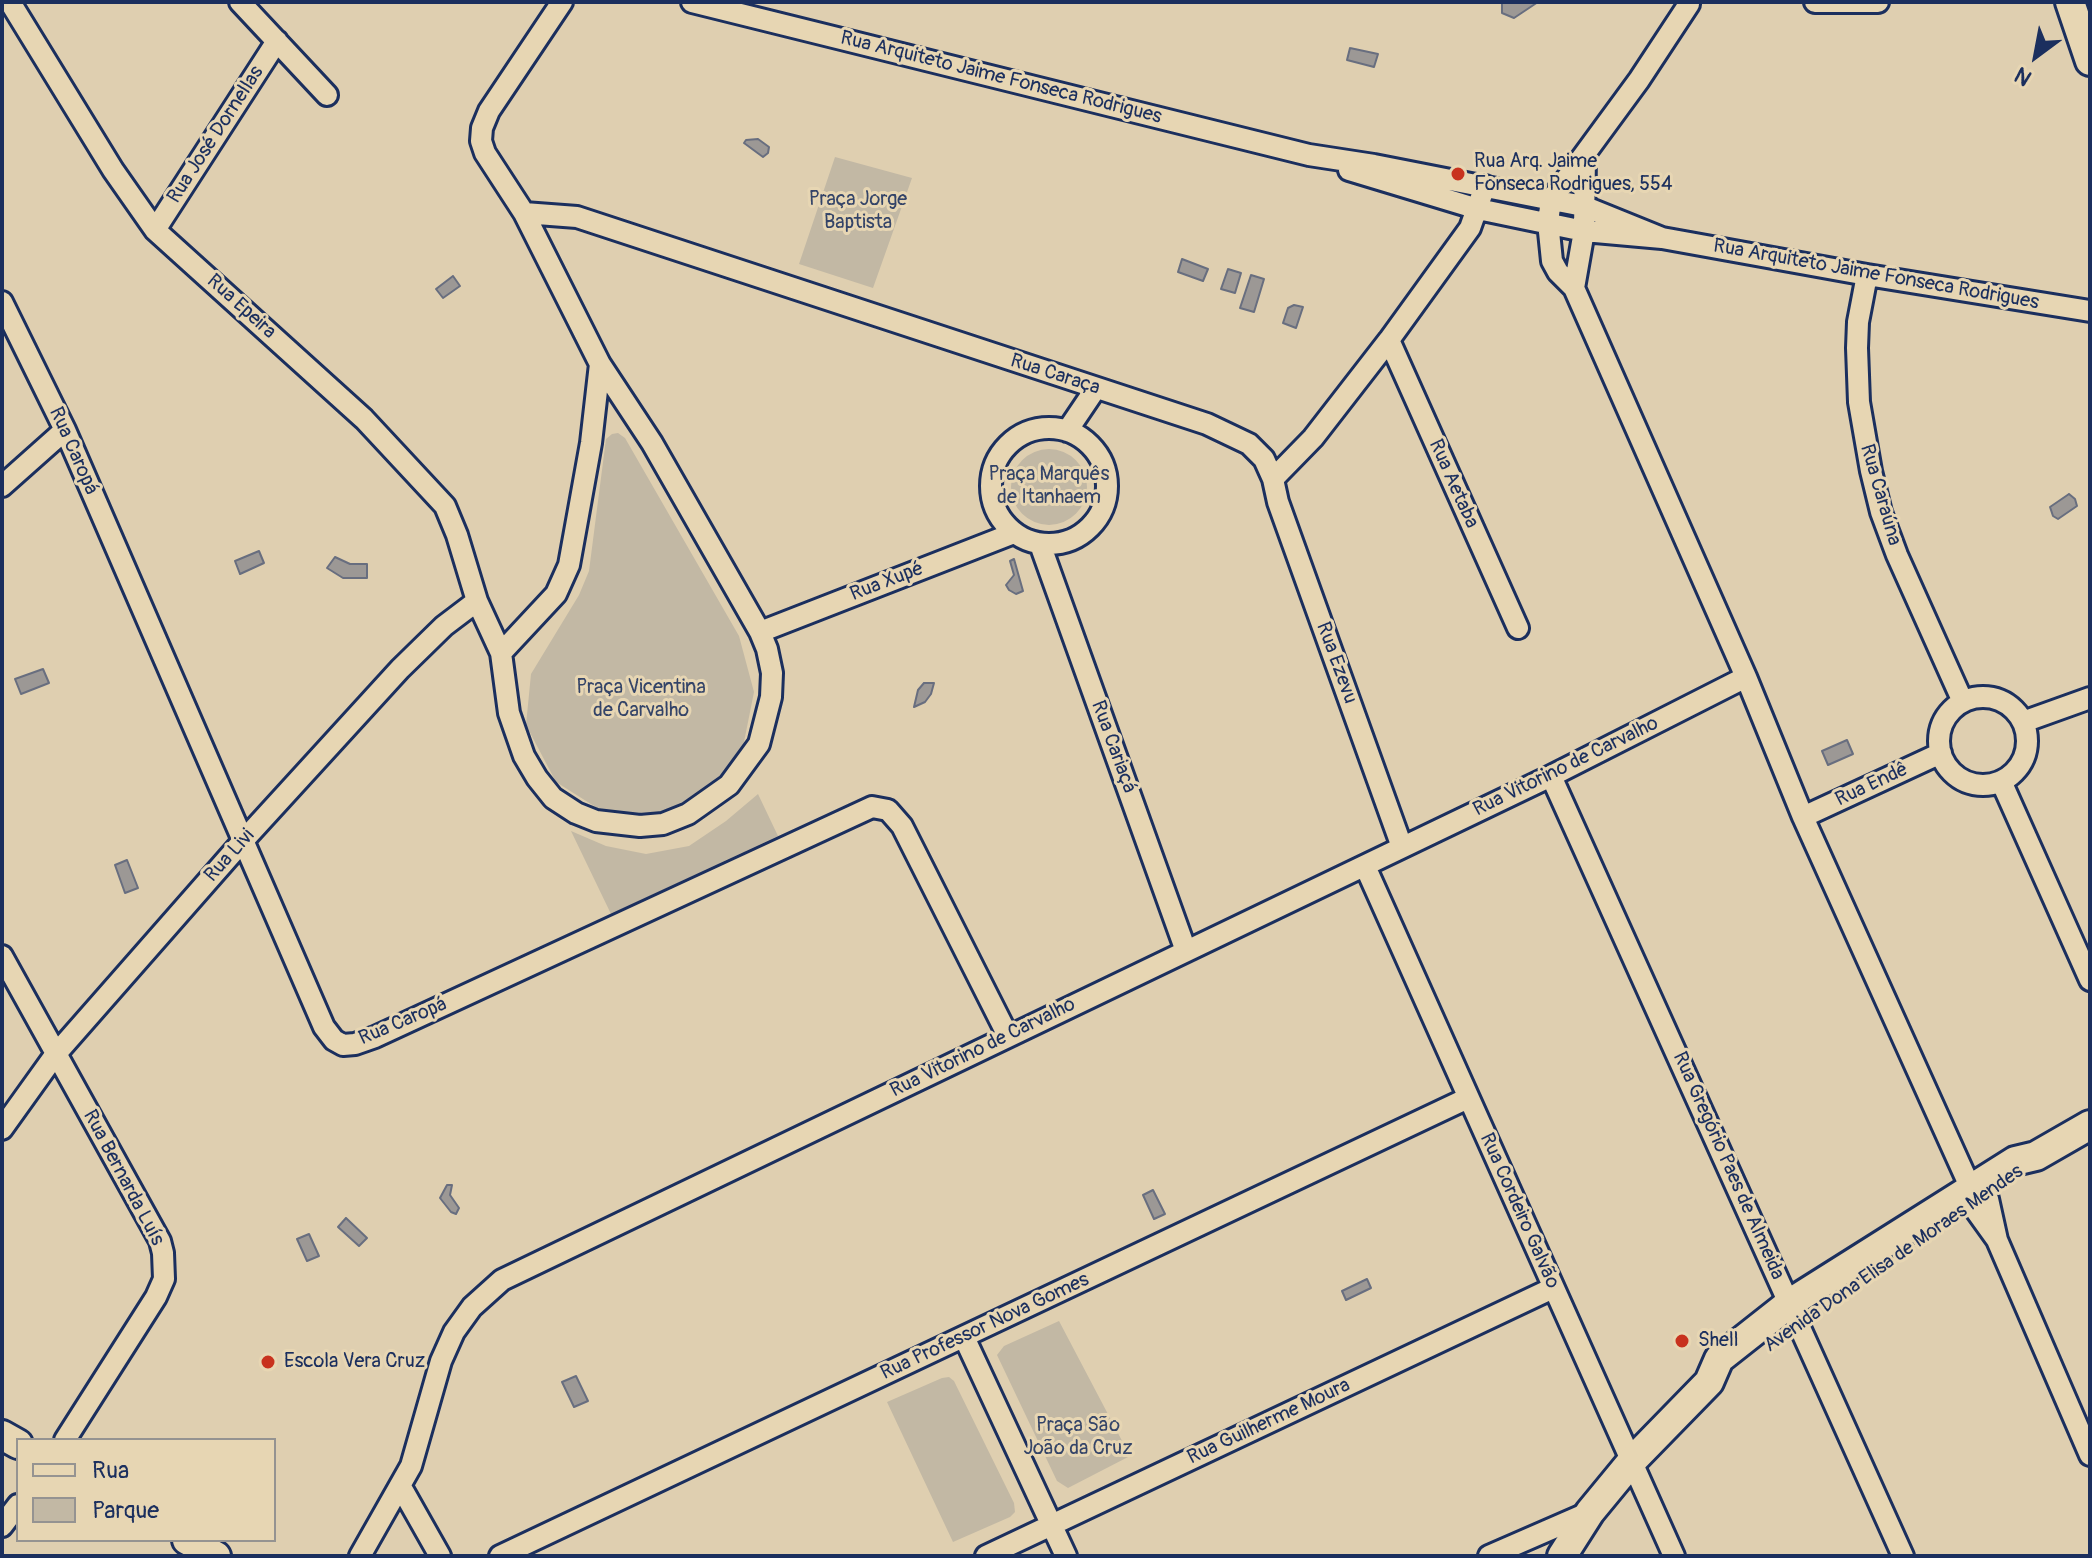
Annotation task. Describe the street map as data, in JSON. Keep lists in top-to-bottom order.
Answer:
{
  "streets": {
    "street": [
      "Rua Arquiteto Jaime Fonseca Rodrigues",
      "Rua José Dornellas",
      "Rua Epeira",
      "Rua Caraça",
      "Rua Caropá",
      "Rua Aetaba",
      "Rua Caraúna",
      "Rua Xupé",
      "Rua Ezevu",
      "Rua Cariaçá",
      "Rua Vitorino de Carvalho",
      "Rua Endê",
      "Rua Livi",
      "Rua Gregório Paes de Almeida",
      "Rua Bernarda Luís",
      "Rua Cordeiro Galvão",
      "Avenida Dona Elisa de Moraes Mendes",
      "Rua Professor Nova Gomes",
      "Rua Guilherme Moura"
    ]
  },
  "crossings": [
    ["Rua Arquiteto Jaime Fonseca Rodrigues", "Rua Caraúna"],
    ["Rua José Dornellas", "Rua Epeira"],
    ["Rua Epeira", "Rua Livi"],
    ["Rua Caraça", "Rua Ezevu"],
    ["Rua Caropá", "Rua Vitorino de Carvalho"],
    ["Rua Caropá", "Rua Livi"],
    ["Rua Caraúna", "Rua Endê"],
    ["Rua Xupé", "Rua Cariaçá"],
    ["Rua Ezevu", "Rua Vitorino de Carvalho"],
    ["Rua Cariaçá", "Rua Vitorino de Carvalho"],
    ["Rua Vitorino de Carvalho", "Rua Gregório Paes de Almeida"],
    ["Rua Vitorino de Carvalho", "Rua Cordeiro Galvão"],
    ["Rua Livi", "Rua Bernarda Luís"],
    ["Rua Gregório Paes de Almeida", "Avenida Dona Elisa de Moraes Mendes"],
    ["Rua Cordeiro Galvão", "Avenida Dona Elisa de Moraes Mendes"],
    ["Rua Cordeiro Galvão", "Rua Professor Nova Gomes"],
    ["Rua Cordeiro Galvão", "Rua Guilherme Moura"]
  ],
  "parks": [
    "Praça Jorge Baptista",
    "Praça Marquês de Itanhaem",
    "Praça Vicentina de Carvalho",
    "Praça São João da Cruz"
  ],
  "places": ["Rua Arq. Jaime Fonseca Rodrigues, 554", "Shell", "Escola Vera Cruz"],
  "legend": ["Rua", "Parque"],
  "north": "bottom left"
}
